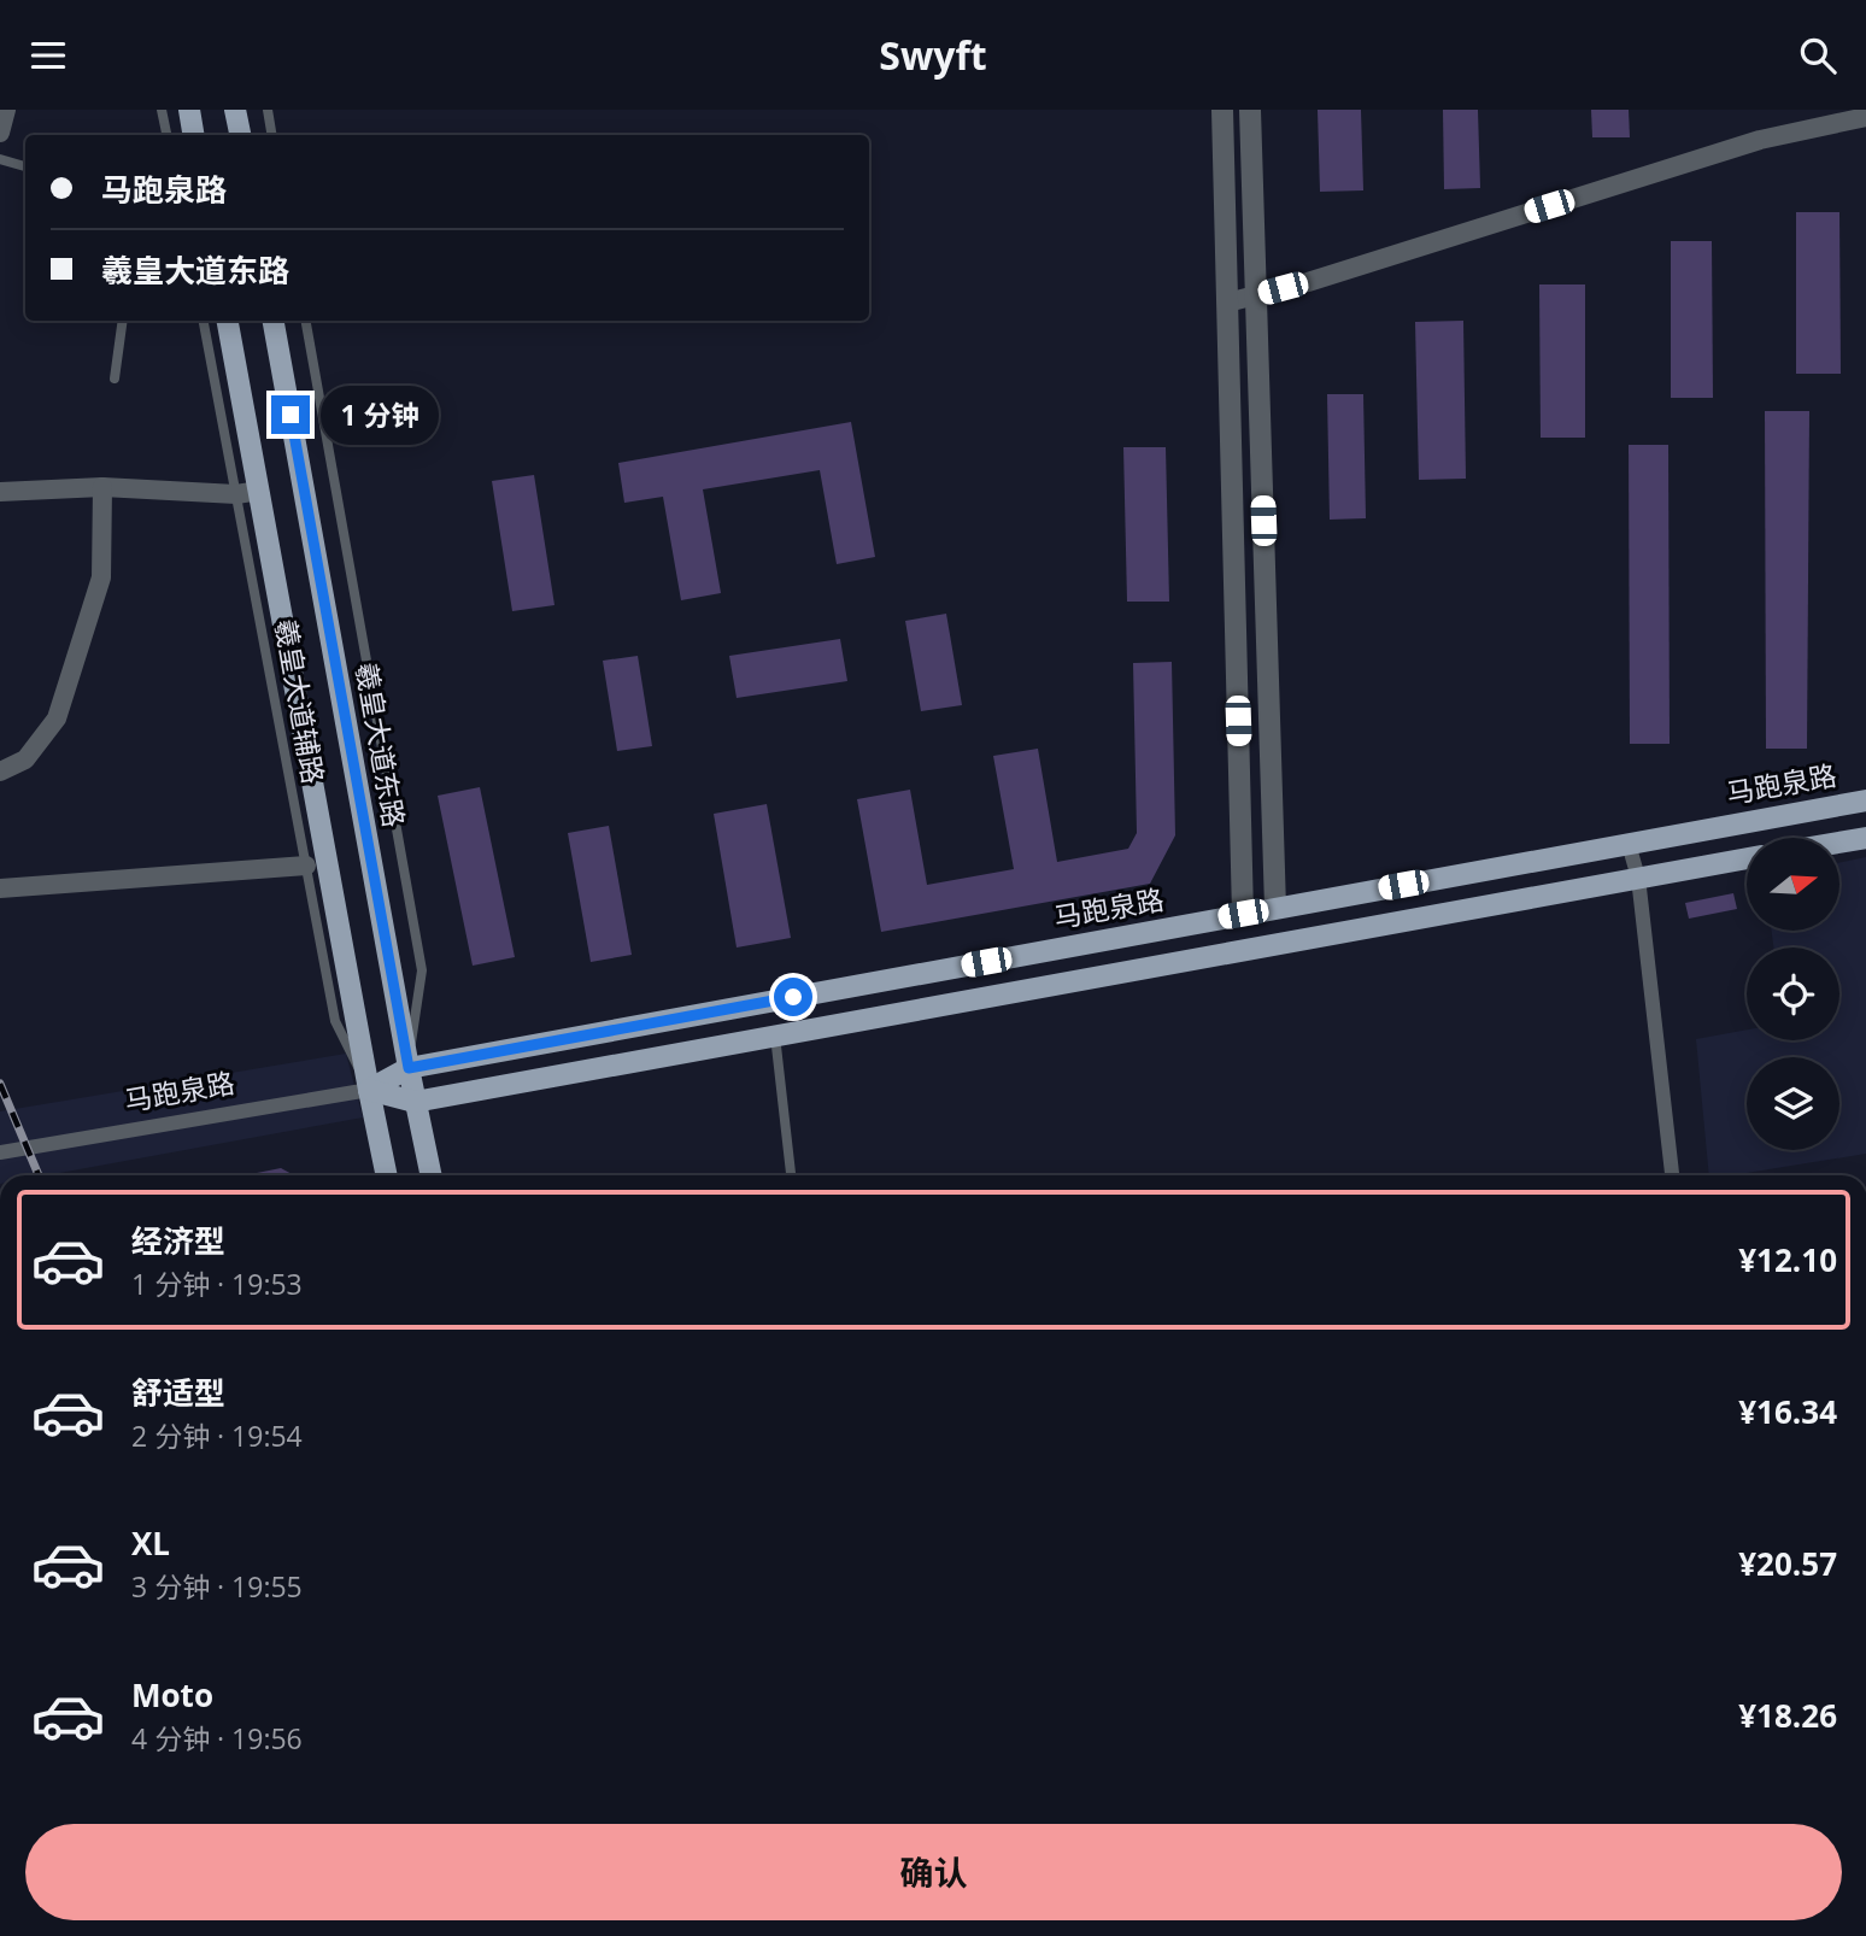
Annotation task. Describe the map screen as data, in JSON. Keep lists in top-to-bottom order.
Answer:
{
  "streets": {
    "main road": ["羲皇大道东路", "马跑泉路"],
    "lane": ["羲皇大道辅路"]
  },
  "crossings": [
    ["羲皇大道辅路", "马跑泉路"],
    ["羲皇大道东路", "马跑泉路"]
  ],
  "north": "right",
  "page": {
    "header": "Swyft",
    "banner": ["马跑泉路", "羲皇大道东路"],
    "bubble": "1 分钟",
    "list": [
      {
        "name": "经济型",
        "note": "1 分钟 · 19:53",
        "value": "¥12.10"
      },
      {
        "name": "舒适型",
        "note": "2 分钟 · 19:54",
        "value": "¥16.34"
      },
      {
        "name": "XL",
        "note": "3 分钟 · 19:55",
        "value": "¥20.57"
      },
      {
        "name": "Moto",
        "note": "4 分钟 · 19:56",
        "value": "¥18.26"
      }
    ],
    "buttons": "确认"
  }
}
